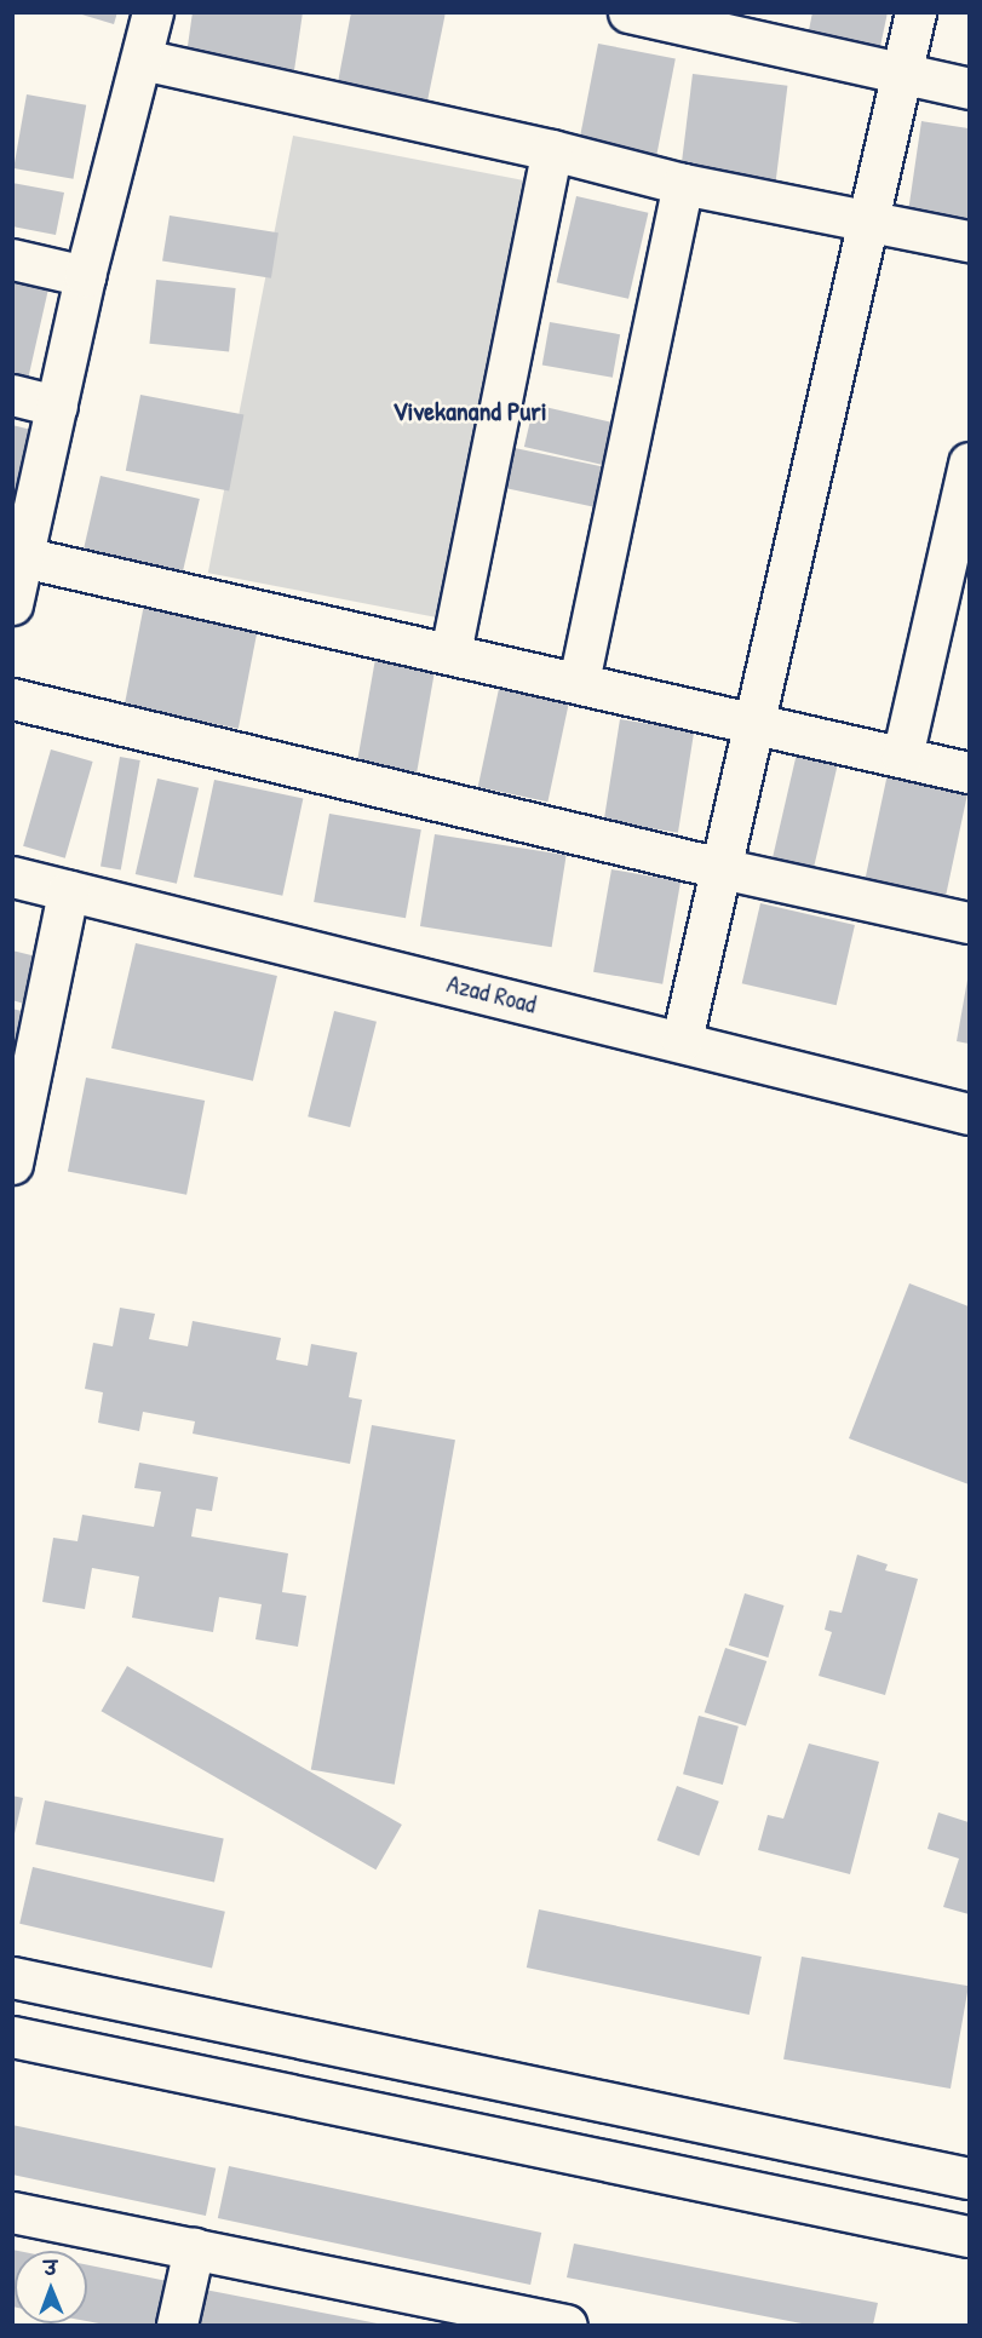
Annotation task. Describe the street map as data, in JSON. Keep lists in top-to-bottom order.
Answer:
{
  "streets": {
    "street": ["Azad Road"]
  },
  "districts": ["Vivekanand Puri"],
  "north": "top"
}
